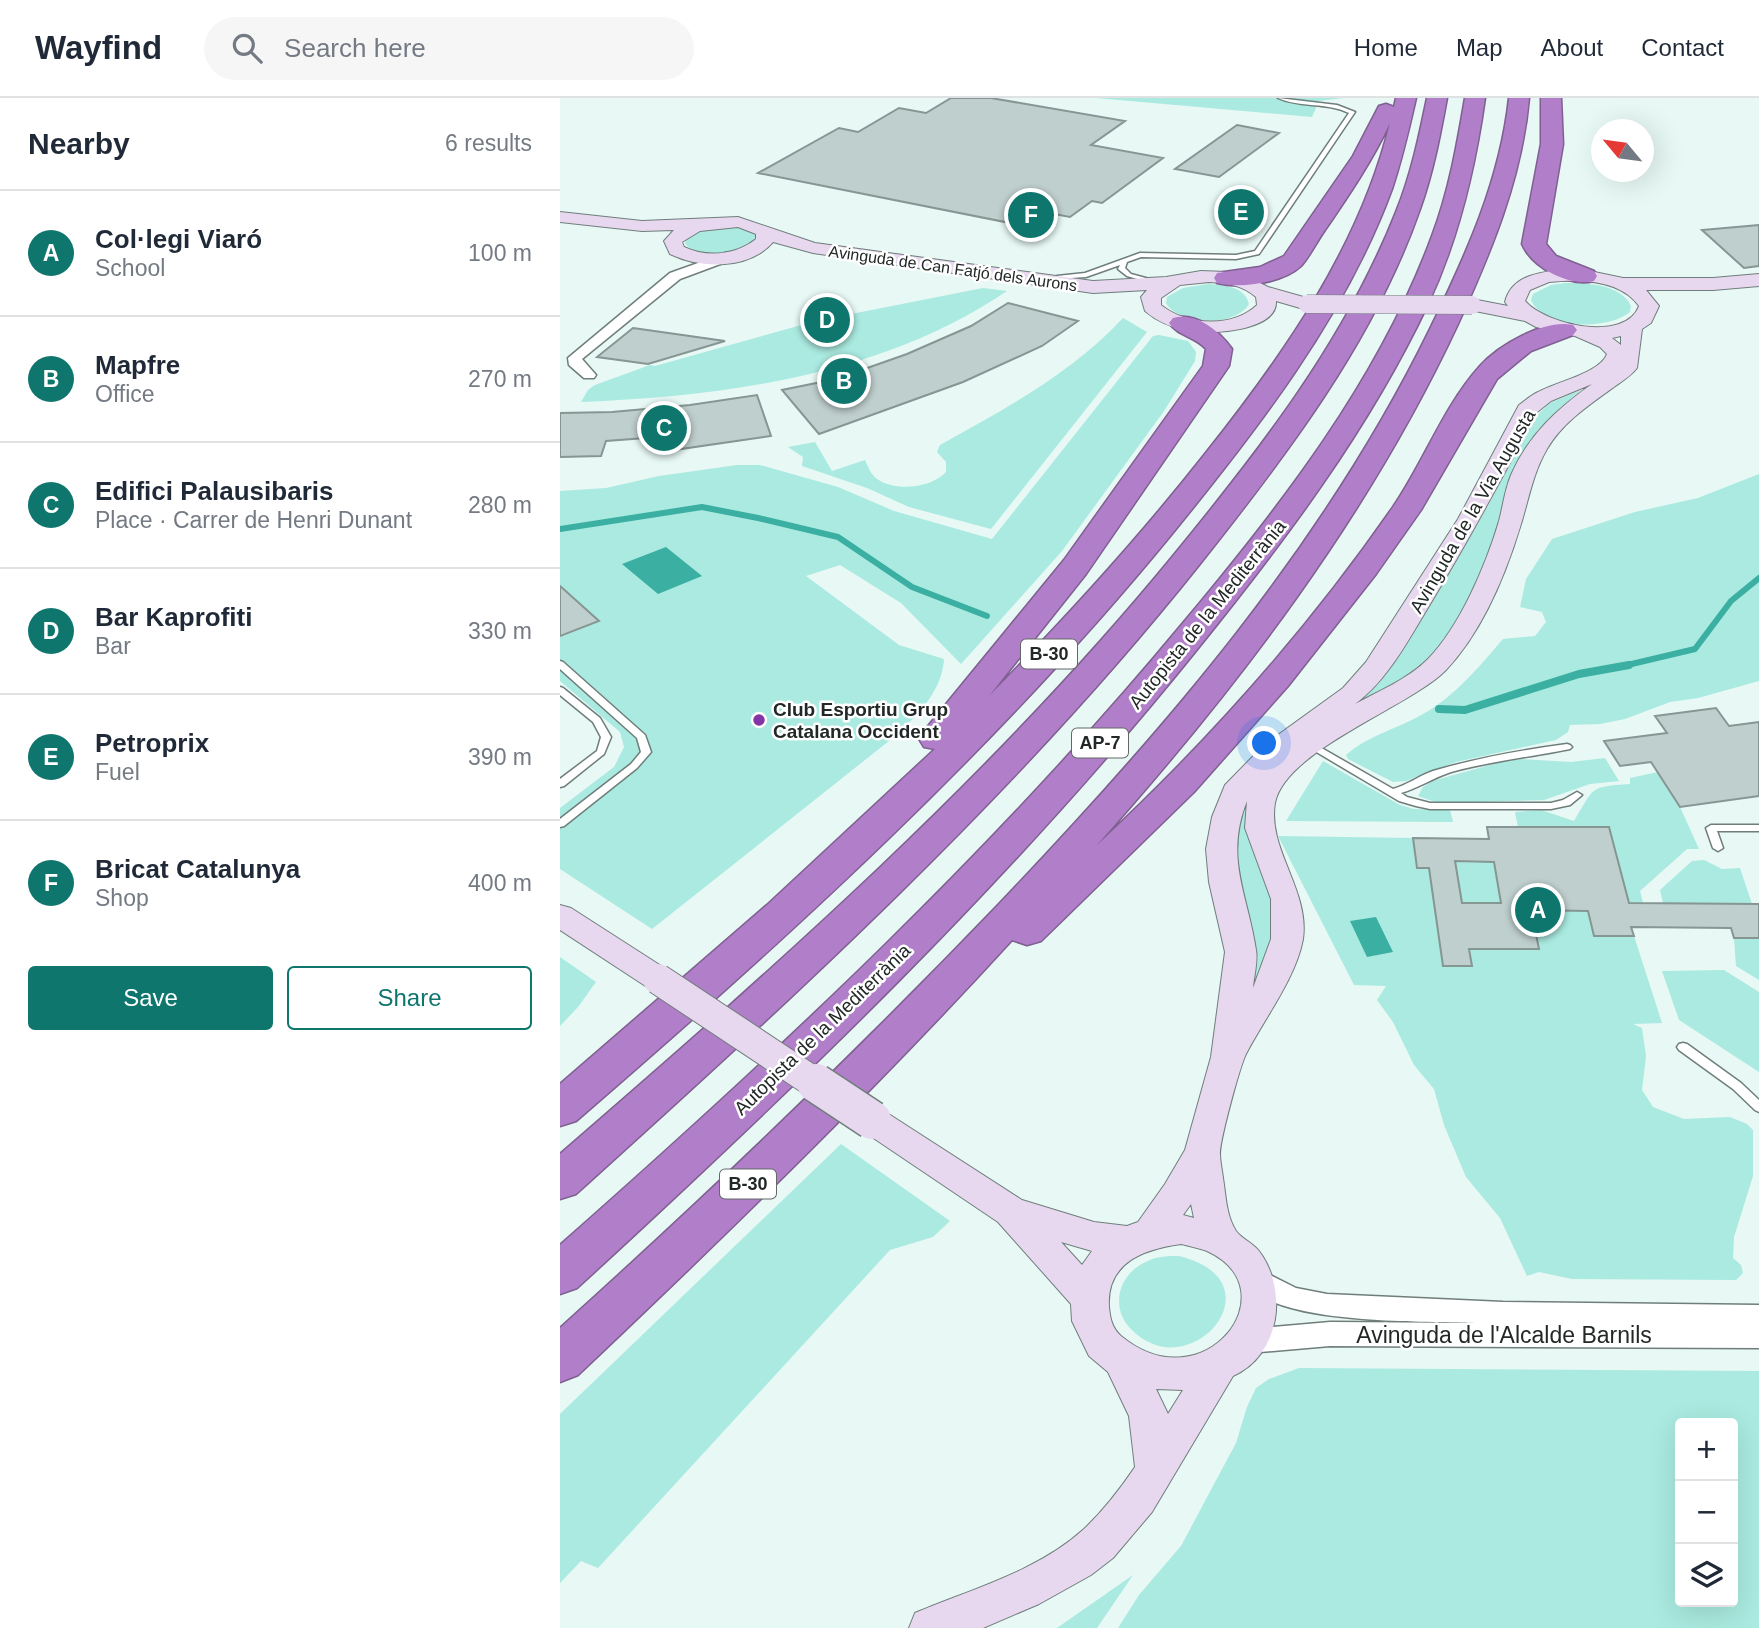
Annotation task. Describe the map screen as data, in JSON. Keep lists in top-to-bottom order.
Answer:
{
  "streets": {
    "highway": ["Autopista de la Mediterrània", "B-30", "AP-7"],
    "street": ["Avinguda de Can Fatjó dels Aurons", "Avinguda de la Via Augusta", "Avinguda de l'Alcalde Barnils"]
  },
  "crossings": [
    ["Avinguda de Can Fatjó dels Aurons", "B-30"],
    ["Avinguda de la Via Augusta", "Avinguda de l'Alcalde Barnils"]
  ],
  "places": ["Club Esportiu Grup Catalana Occident"],
  "north": "top left",
  "page": {
    "header": "Wayfind",
    "search": "Search here",
    "nav": [
      "Home",
      "Map",
      "About",
      "Contact"
    ],
    "heading": ["Nearby", "6 results"],
    "pins": [
      "E",
      "F",
      "D",
      "B",
      "C",
      "A"
    ],
    "list": [
      {
        "mark": "A",
        "name": "Col·legi Viaró",
        "note": "School",
        "value": "100 m"
      },
      {
        "mark": "B",
        "name": "Mapfre",
        "note": "Office",
        "value": "270 m"
      },
      {
        "mark": "C",
        "name": "Edifici Palausibaris",
        "note": "Place · Carrer de Henri Dunant",
        "value": "280 m"
      },
      {
        "mark": "D",
        "name": "Bar Kaprofiti",
        "note": "Bar",
        "value": "330 m"
      },
      {
        "mark": "E",
        "name": "Petroprix",
        "note": "Fuel",
        "value": "390 m"
      },
      {
        "mark": "F",
        "name": "Bricat Catalunya",
        "note": "Shop",
        "value": "400 m"
      }
    ],
    "buttons": ["Save", "Share"],
    "map_buttons": ["+", "−"]
  }
}
